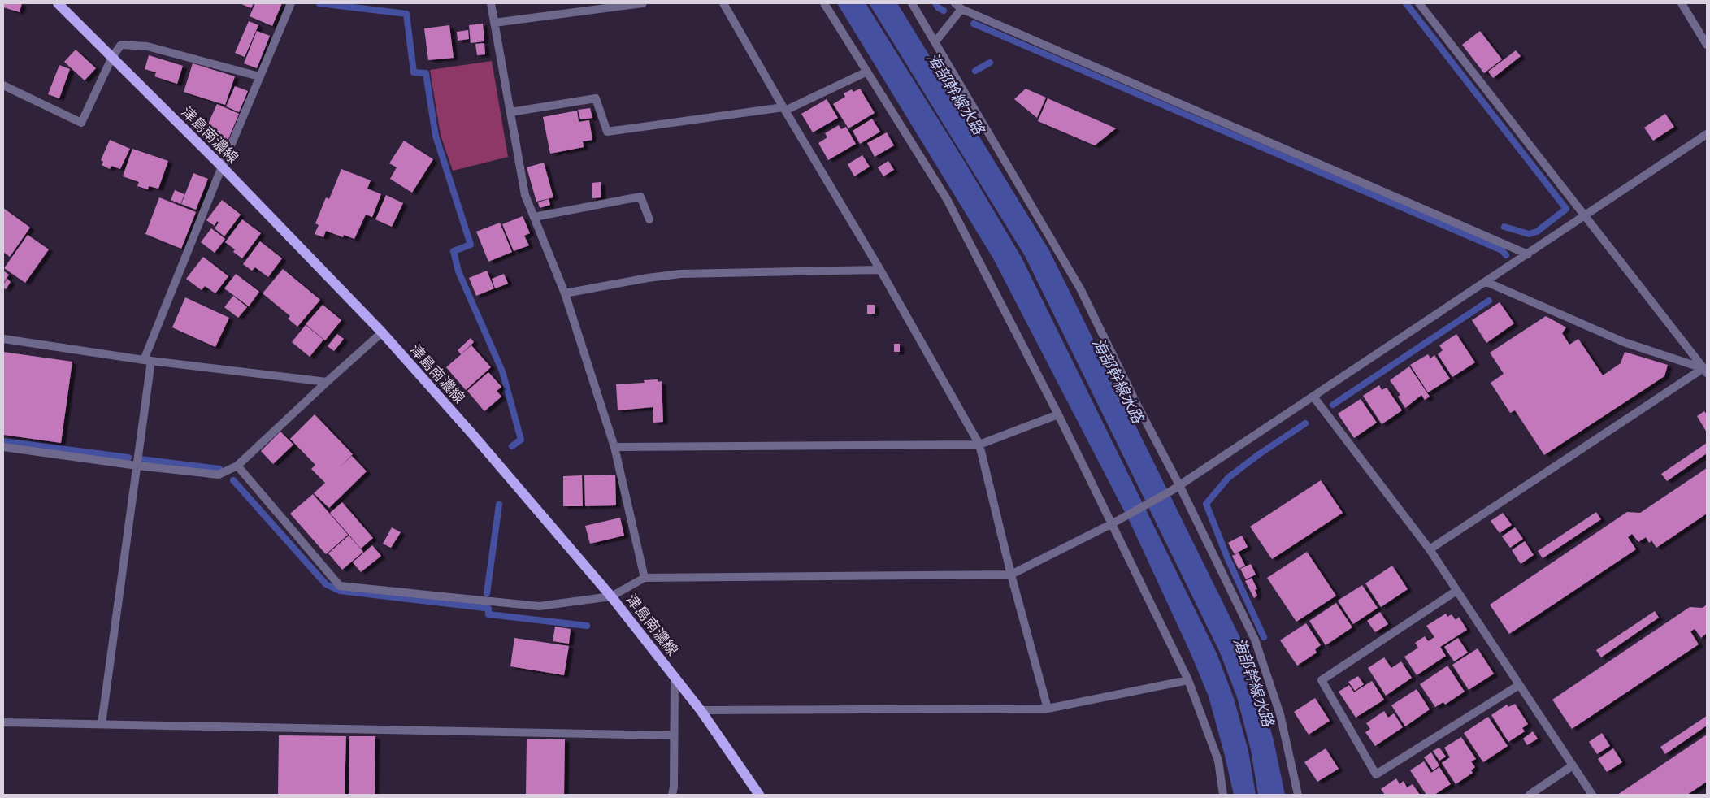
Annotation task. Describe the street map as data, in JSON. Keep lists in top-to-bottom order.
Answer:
{
  "streets": {
    "main road": ["津島南濃線"]
  },
  "water": ["海部幹線水路"]
}
